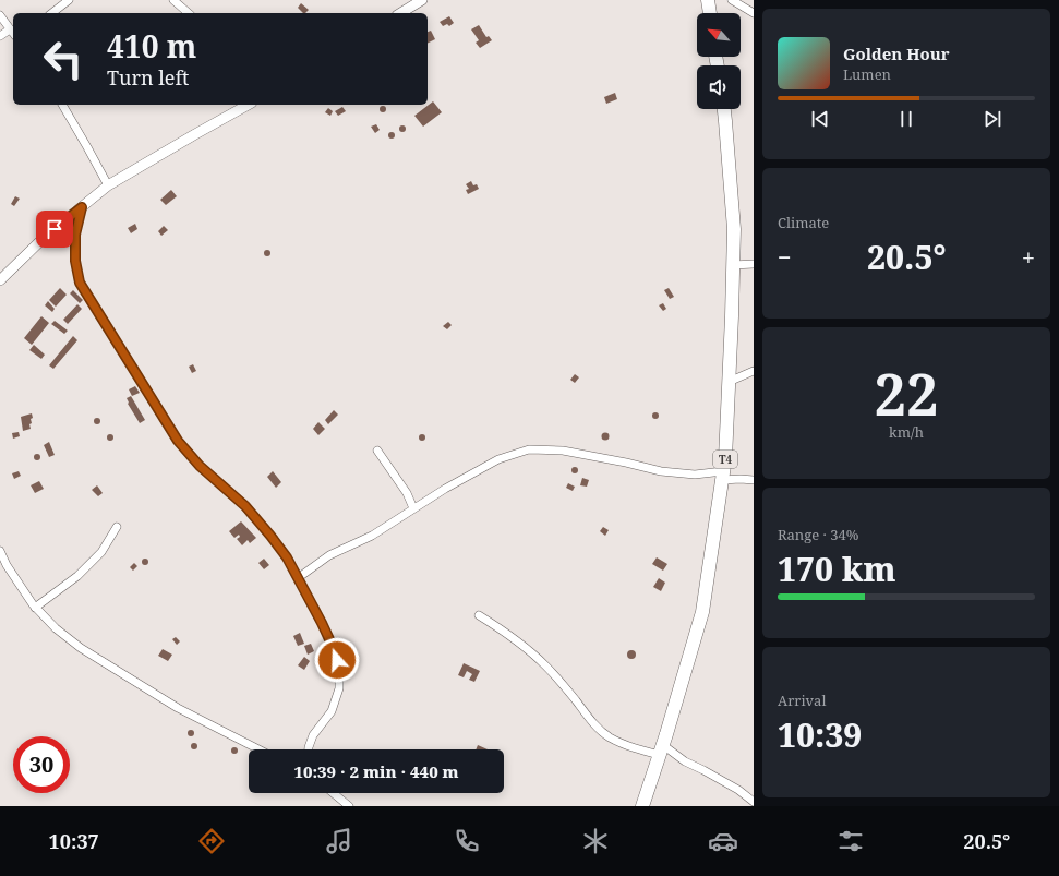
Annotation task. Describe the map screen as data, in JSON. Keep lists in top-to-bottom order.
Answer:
{
  "streets": {
    "highway": ["T4"]
  },
  "north": "top left",
  "page": {
    "turn": ["410 m", "Turn left"],
    "song": ["Golden Hour", "Lumen"],
    "tile": [
      "Climate",
      ["22", "km/h"],
      ["Range · 34%", "170 km"],
      ["Arrival", "10:39"]
    ],
    "heat": ["−", "20.5°", "+"],
    "limit": "30",
    "trip": "10:39 · 2 min · 440 m",
    "tabs": ["10:37", "20.5°"]
  }
}
